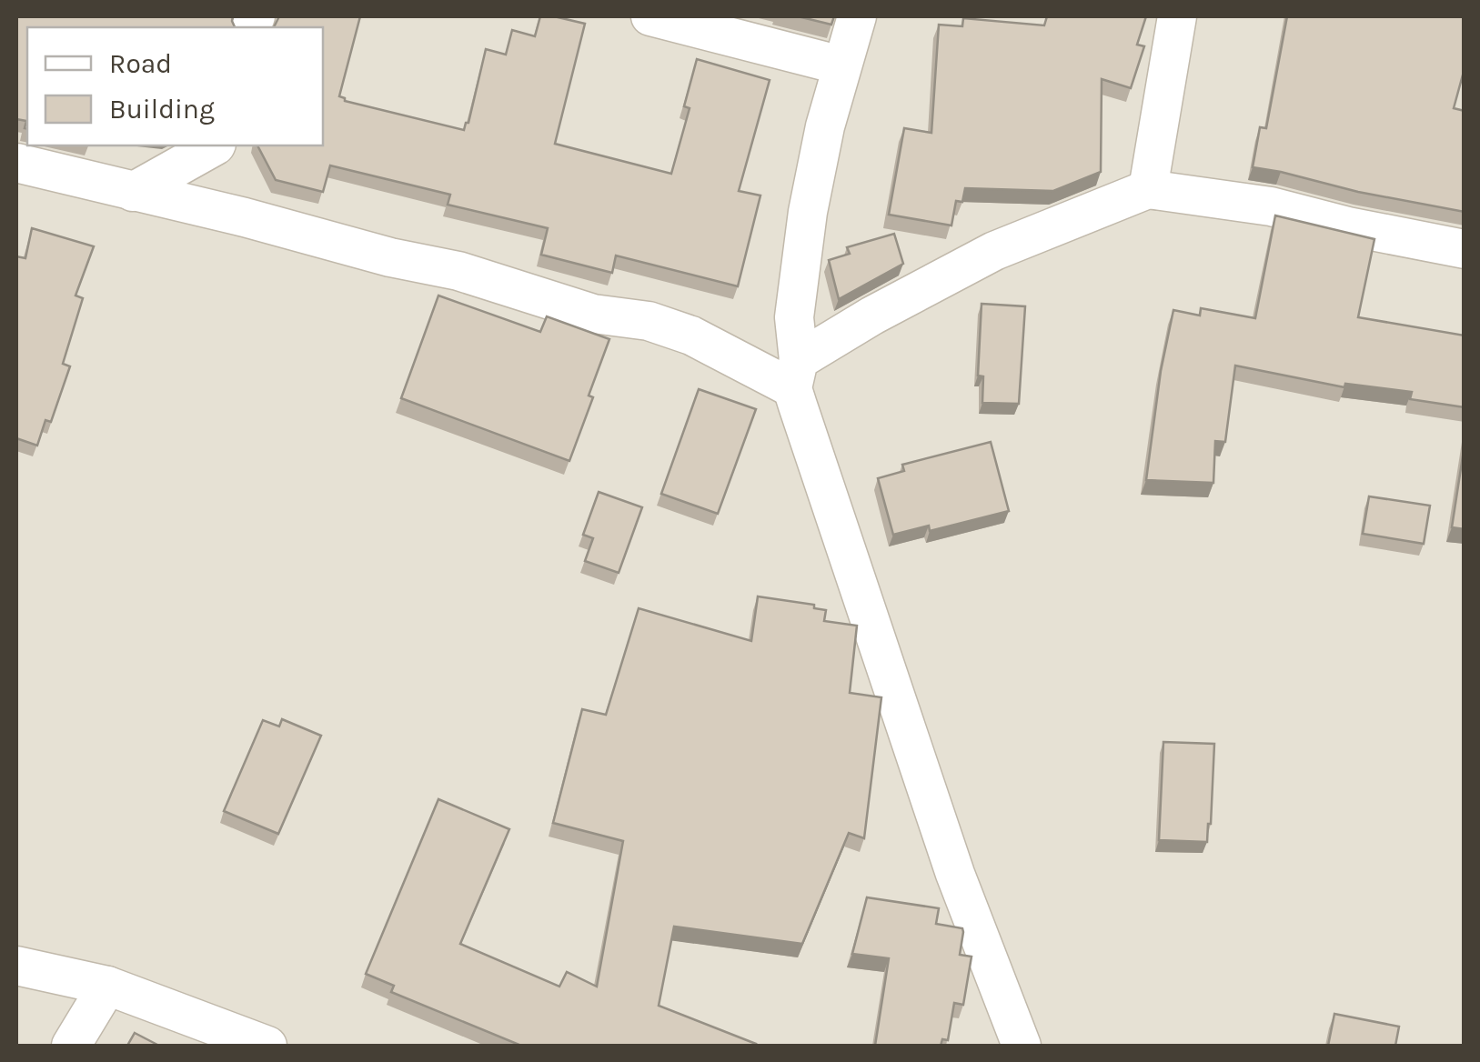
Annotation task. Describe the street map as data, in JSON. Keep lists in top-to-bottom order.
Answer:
{
  "legend": ["Road", "Building"]
}
